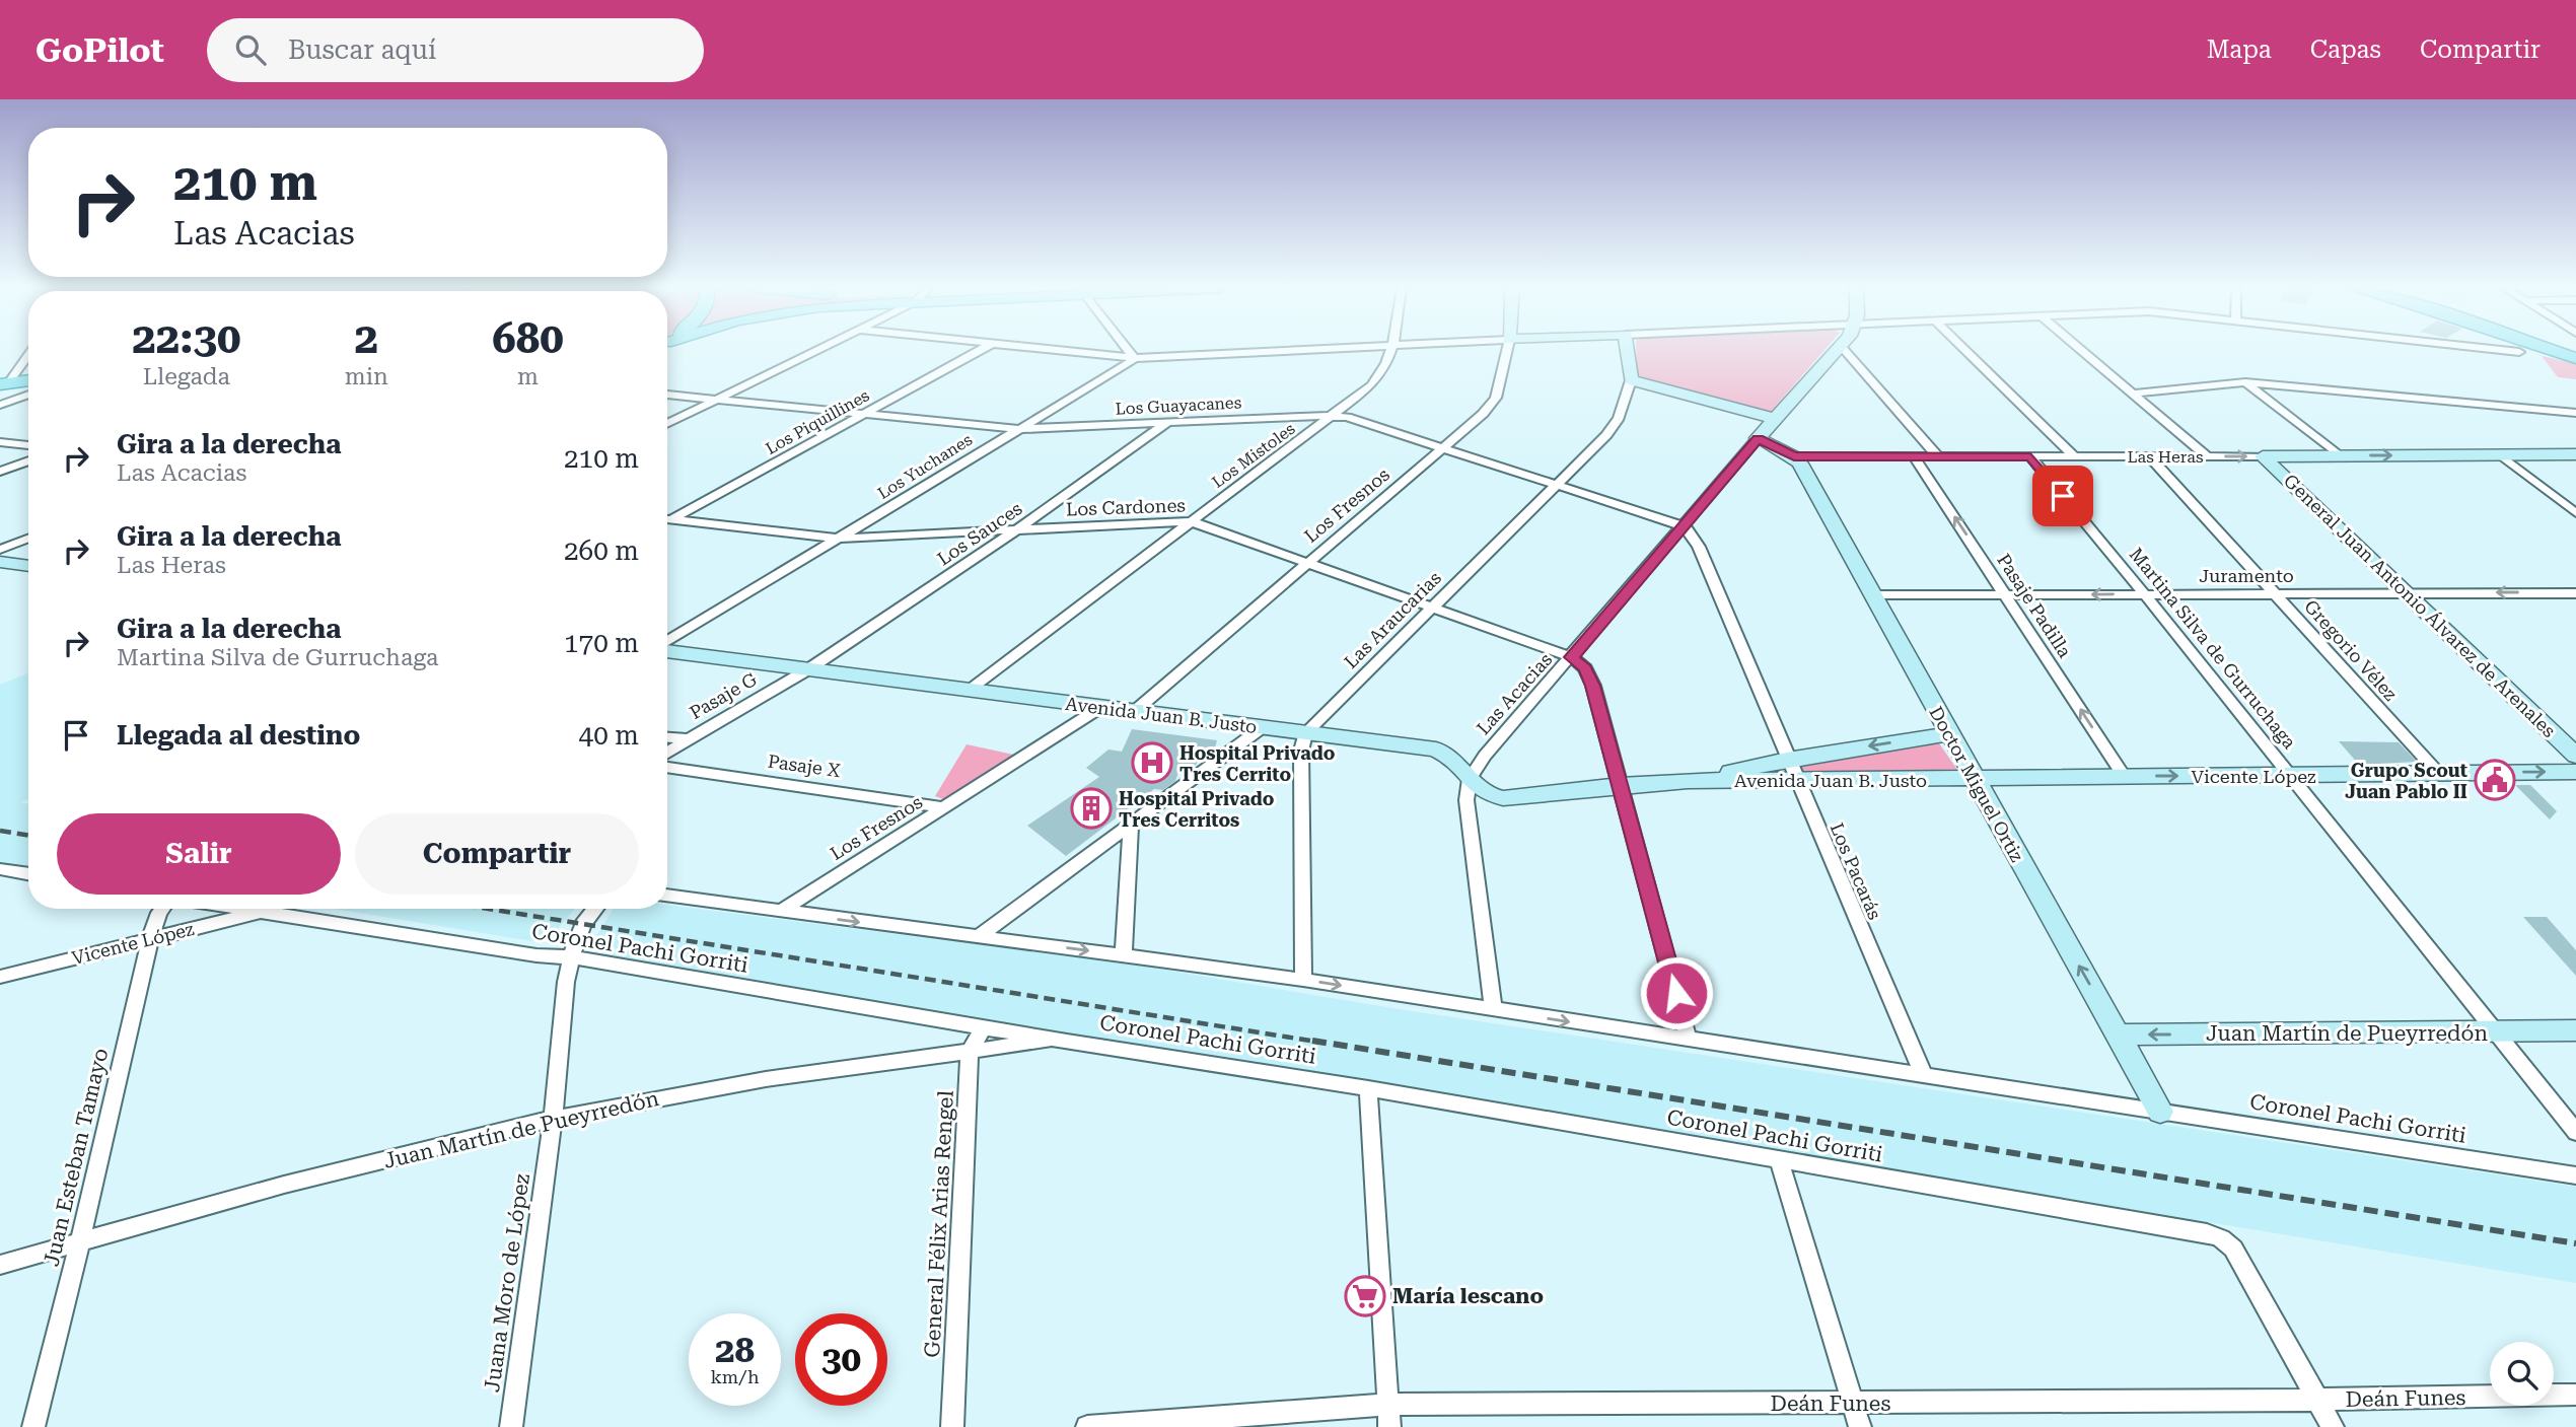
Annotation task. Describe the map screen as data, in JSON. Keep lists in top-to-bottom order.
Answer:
{
  "streets": {
    "street": [
      "Los Guayacanes",
      "Los Piquillines",
      "Los Mistoles",
      "Las Heras",
      "Los Yuchanes",
      "Los Fresnos",
      "Los Cardones",
      "Los Sauces",
      "Juramento",
      "Pasaje Padilla",
      "General Juan Antonio Álvarez de Arenales",
      "Las Araucarias",
      "Martina Silva de Gurruchaga",
      "Gregorio Vélez",
      "Las Acacias",
      "Pasaje G",
      "Avenida Juan B. Justo",
      "Pasaje X",
      "Vicente López",
      "Doctor Miguel Ortiz",
      "Los Pacarás",
      "Coronel Pachi Gorriti",
      "Juan Martín de Pueyrredón",
      "Juan Esteban Tamayo",
      "General Félix Arias Rengel",
      "Juana Moro de López",
      "Deán Funes"
    ]
  },
  "crossings": [
    ["Los Guayacanes", "Los Piquillines"],
    ["Los Guayacanes", "Los Mistoles"],
    ["Los Guayacanes", "Los Yuchanes"],
    ["Los Guayacanes", "Los Fresnos"],
    ["Los Guayacanes", "Los Sauces"],
    ["Los Guayacanes", "Las Araucarias"],
    ["Los Guayacanes", "Las Acacias"],
    ["Los Guayacanes", "Los Pacarás"],
    ["Los Piquillines", "Los Cardones"],
    ["Los Mistoles", "Los Cardones"],
    ["Los Mistoles", "Avenida Juan B. Justo"],
    ["Las Heras", "Pasaje Padilla"],
    ["Las Heras", "General Juan Antonio Álvarez de Arenales"],
    ["Las Heras", "Martina Silva de Gurruchaga"],
    ["Las Heras", "Gregorio Vélez"],
    ["Las Heras", "Las Acacias"],
    ["Las Heras", "Doctor Miguel Ortiz"],
    ["Los Yuchanes", "Los Cardones"],
    ["Los Fresnos", "Los Cardones"],
    ["Los Fresnos", "Avenida Juan B. Justo"],
    ["Los Fresnos", "Pasaje X"],
    ["Los Fresnos", "Coronel Pachi Gorriti"],
    ["Los Cardones", "Los Sauces"],
    ["Los Cardones", "Las Araucarias"],
    ["Los Cardones", "Las Acacias"],
    ["Los Sauces", "Pasaje G"],
    ["Los Sauces", "Avenida Juan B. Justo"],
    ["Juramento", "Pasaje Padilla"],
    ["Juramento", "General Juan Antonio Álvarez de Arenales"],
    ["Juramento", "Martina Silva de Gurruchaga"],
    ["Juramento", "Gregorio Vélez"],
    ["Juramento", "Doctor Miguel Ortiz"],
    ["Pasaje Padilla", "Vicente López"],
    ["Las Araucarias", "Avenida Juan B. Justo"],
    ["Martina Silva de Gurruchaga", "Vicente López"],
    ["Martina Silva de Gurruchaga", "Juan Martín de Pueyrredón"],
    ["Gregorio Vélez", "Vicente López"],
    ["Las Acacias", "Avenida Juan B. Justo"],
    ["Las Acacias", "Los Pacarás"],
    ["Pasaje G", "Avenida Juan B. Justo"],
    ["Avenida Juan B. Justo", "Vicente López"],
    ["Avenida Juan B. Justo", "Doctor Miguel Ortiz"],
    ["Avenida Juan B. Justo", "Los Pacarás"],
    ["Vicente López", "Doctor Miguel Ortiz"],
    ["Vicente López", "Coronel Pachi Gorriti"],
    ["Vicente López", "Juan Esteban Tamayo"],
    ["Doctor Miguel Ortiz", "Coronel Pachi Gorriti"],
    ["Doctor Miguel Ortiz", "Juan Martín de Pueyrredón"],
    ["Los Pacarás", "Coronel Pachi Gorriti"],
    ["Coronel Pachi Gorriti", "Juan Martín de Pueyrredón"],
    ["Coronel Pachi Gorriti", "General Félix Arias Rengel"],
    ["Coronel Pachi Gorriti", "Juana Moro de López"],
    ["Coronel Pachi Gorriti", "Deán Funes"],
    ["Juan Martín de Pueyrredón", "Juan Esteban Tamayo"],
    ["Juan Martín de Pueyrredón", "General Félix Arias Rengel"],
    ["Juan Martín de Pueyrredón", "Juana Moro de López"]
  ],
  "one_way": ["Juramento", "Pasaje Padilla", "Doctor Miguel Ortiz"],
  "places": {
    "hospital": ["Hospital Privado Tres Cerrito"],
    "public building": ["Grupo Scout Juan Pablo II"],
    "building": ["Hospital Privado Tres Cerritos"],
    "supermarket": ["María lescano"]
  },
  "page": {
    "header": "GoPilot",
    "search": "Buscar aquí",
    "nav": ["Mapa", "Capas", "Compartir"],
    "turn": ["210 m", "Las Acacias"],
    "eta": [
      "22:30",
      "Llegada",
      "2",
      "min",
      "680",
      "m"
    ],
    "list": [
      {
        "name": "Gira a la derecha",
        "note": "Las Acacias",
        "value": "210 m"
      },
      {
        "name": "Gira a la derecha",
        "note": "Las Heras",
        "value": "260 m"
      },
      {
        "name": "Gira a la derecha",
        "note": "Martina Silva de Gurruchaga",
        "value": "170 m"
      },
      {
        "name": "Llegada al destino",
        "value": "40 m"
      }
    ],
    "buttons": ["Salir", "Compartir"],
    "speed": "28 km/h",
    "limit": "30"
  }
}
